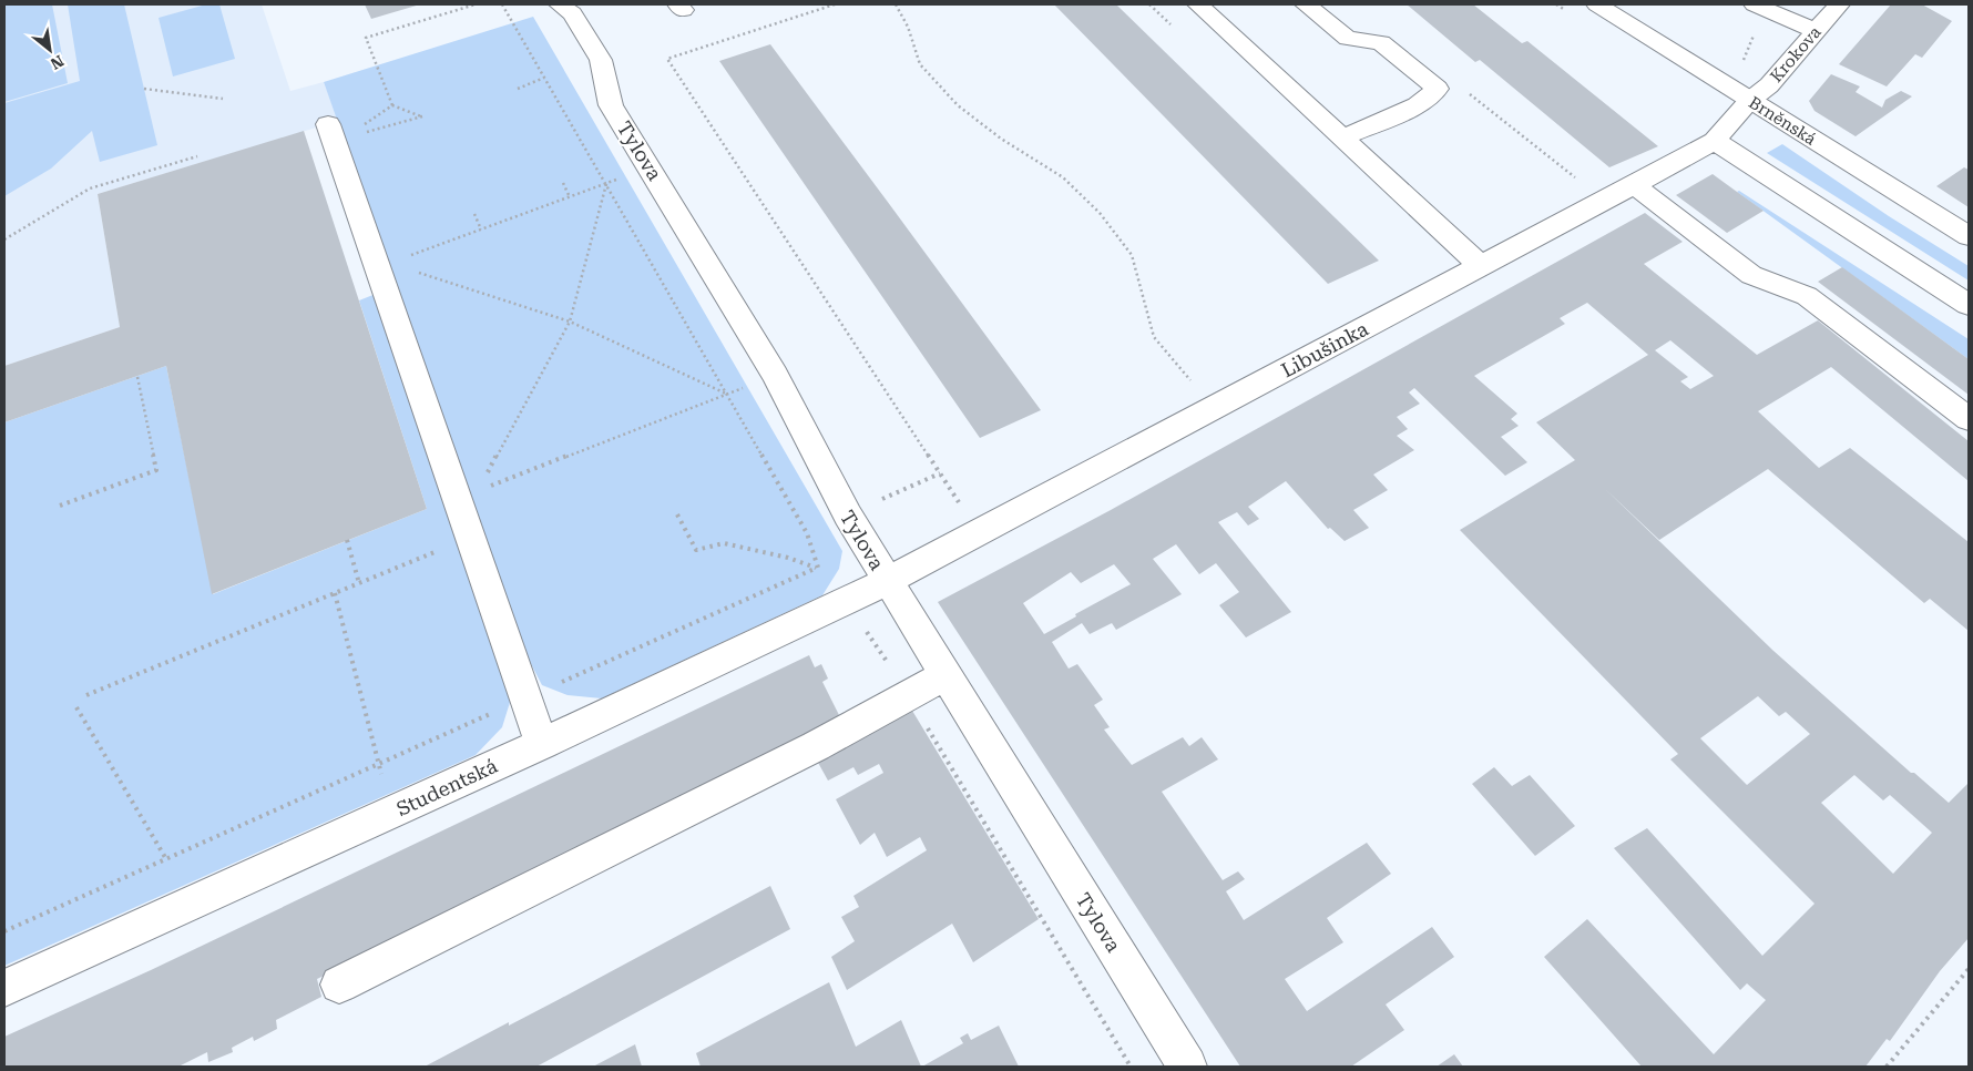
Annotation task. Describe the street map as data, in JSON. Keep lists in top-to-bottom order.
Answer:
{
  "streets": {
    "street": [
      "Krokova",
      "Brněnská",
      "Tylova",
      "Libušinka",
      "Studentská"
    ]
  },
  "crossings": [
    ["Krokova", "Brněnská"],
    ["Krokova", "Libušinka"],
    ["Brněnská", "Libušinka"],
    ["Tylova", "Libušinka"],
    ["Tylova", "Studentská"],
    ["Libušinka", "Studentská"]
  ],
  "north": "bottom right"
}
